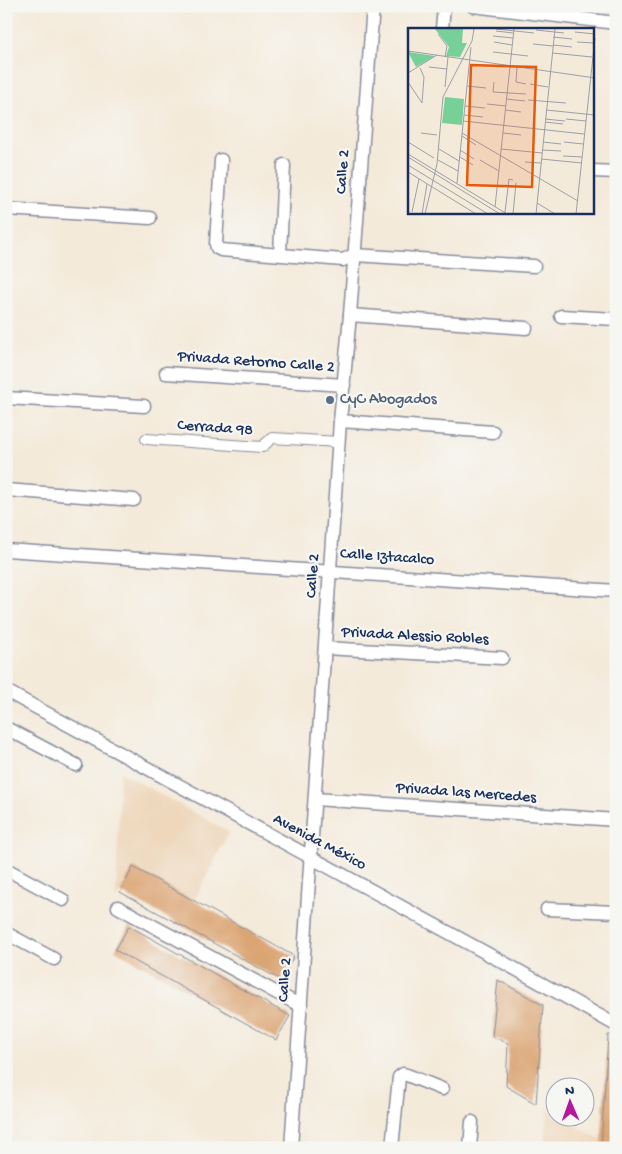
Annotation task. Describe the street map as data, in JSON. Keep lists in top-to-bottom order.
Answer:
{
  "streets": {
    "street": [
      "Calle 2",
      "Privada Retorno Calle 2",
      "Cerrada 98",
      "Calle Iztacalco",
      "Privada Alessio Robles",
      "Privada las Mercedes",
      "Avenida México"
    ]
  },
  "crossings": [
    ["Calle 2", "Privada Retorno Calle 2"],
    ["Calle 2", "Cerrada 98"],
    ["Calle 2", "Calle Iztacalco"],
    ["Calle 2", "Privada Alessio Robles"],
    ["Calle 2", "Privada las Mercedes"],
    ["Calle 2", "Avenida México"]
  ],
  "places": ["CyC Abogados"],
  "north": "top"
}
